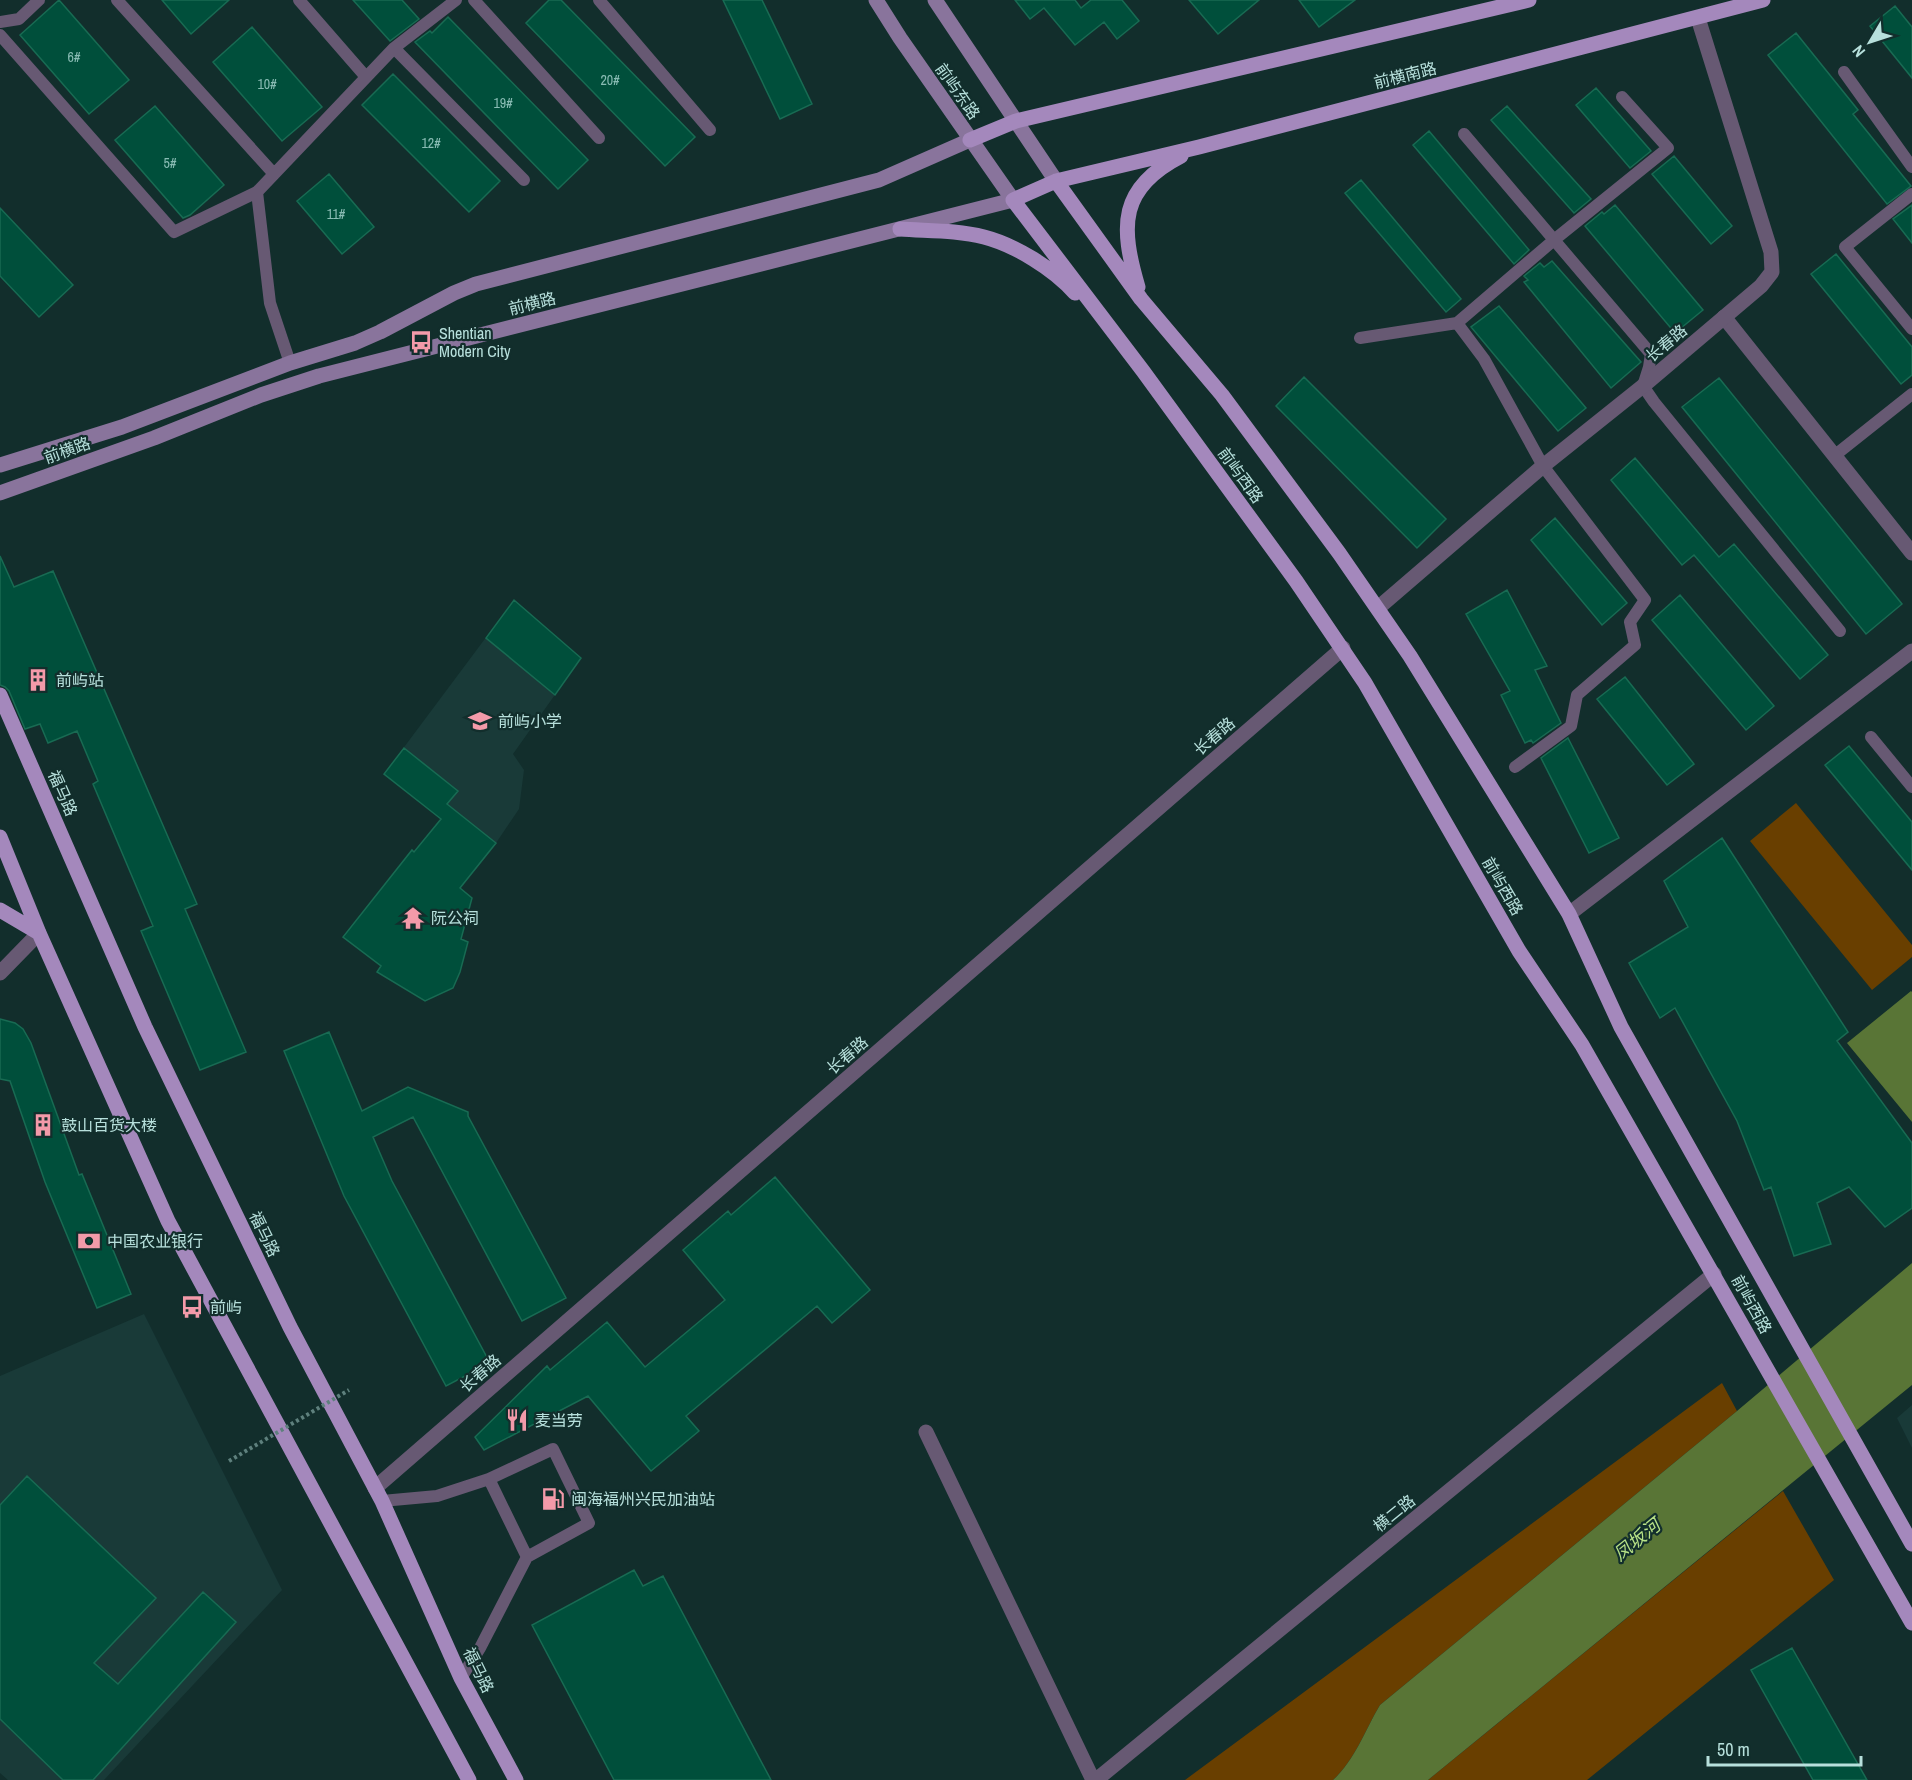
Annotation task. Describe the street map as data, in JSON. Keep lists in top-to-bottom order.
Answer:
{
  "streets": {
    "main road": [
      "前横南路",
      "前屿东路",
      "前横路",
      "前屿西路",
      "福马路"
    ],
    "street": ["长春路", "横二路"]
  },
  "crossings": [
    ["前横南路", "前屿东路"],
    ["前横南路", "前横路"],
    ["前横南路", "长春路"],
    ["前横南路", "前屿西路"],
    ["前屿东路", "前横路"],
    ["前屿东路", "前屿西路"],
    ["前横路", "前屿西路"],
    ["长春路", "前屿西路"],
    ["长春路", "福马路"],
    ["前屿西路", "横二路"]
  ],
  "water": ["凤坂河"],
  "places": {
    "bus stop": ["Shentian Modern City", "前屿"],
    "building": ["前屿站", "鼓山百货大楼"],
    "school or university": ["前屿小学"],
    "temple": ["阮公祠"],
    "bank": ["中国农业银行"],
    "restaurant": ["麦当劳"],
    "fuel station": ["闽海福州兴民加油站"]
  },
  "house_numbers": [
    "6#",
    "20#",
    "10#",
    "19#",
    "12#",
    "5#",
    "11#"
  ],
  "scale_bar": "50 m",
  "north": "bottom left"
}
